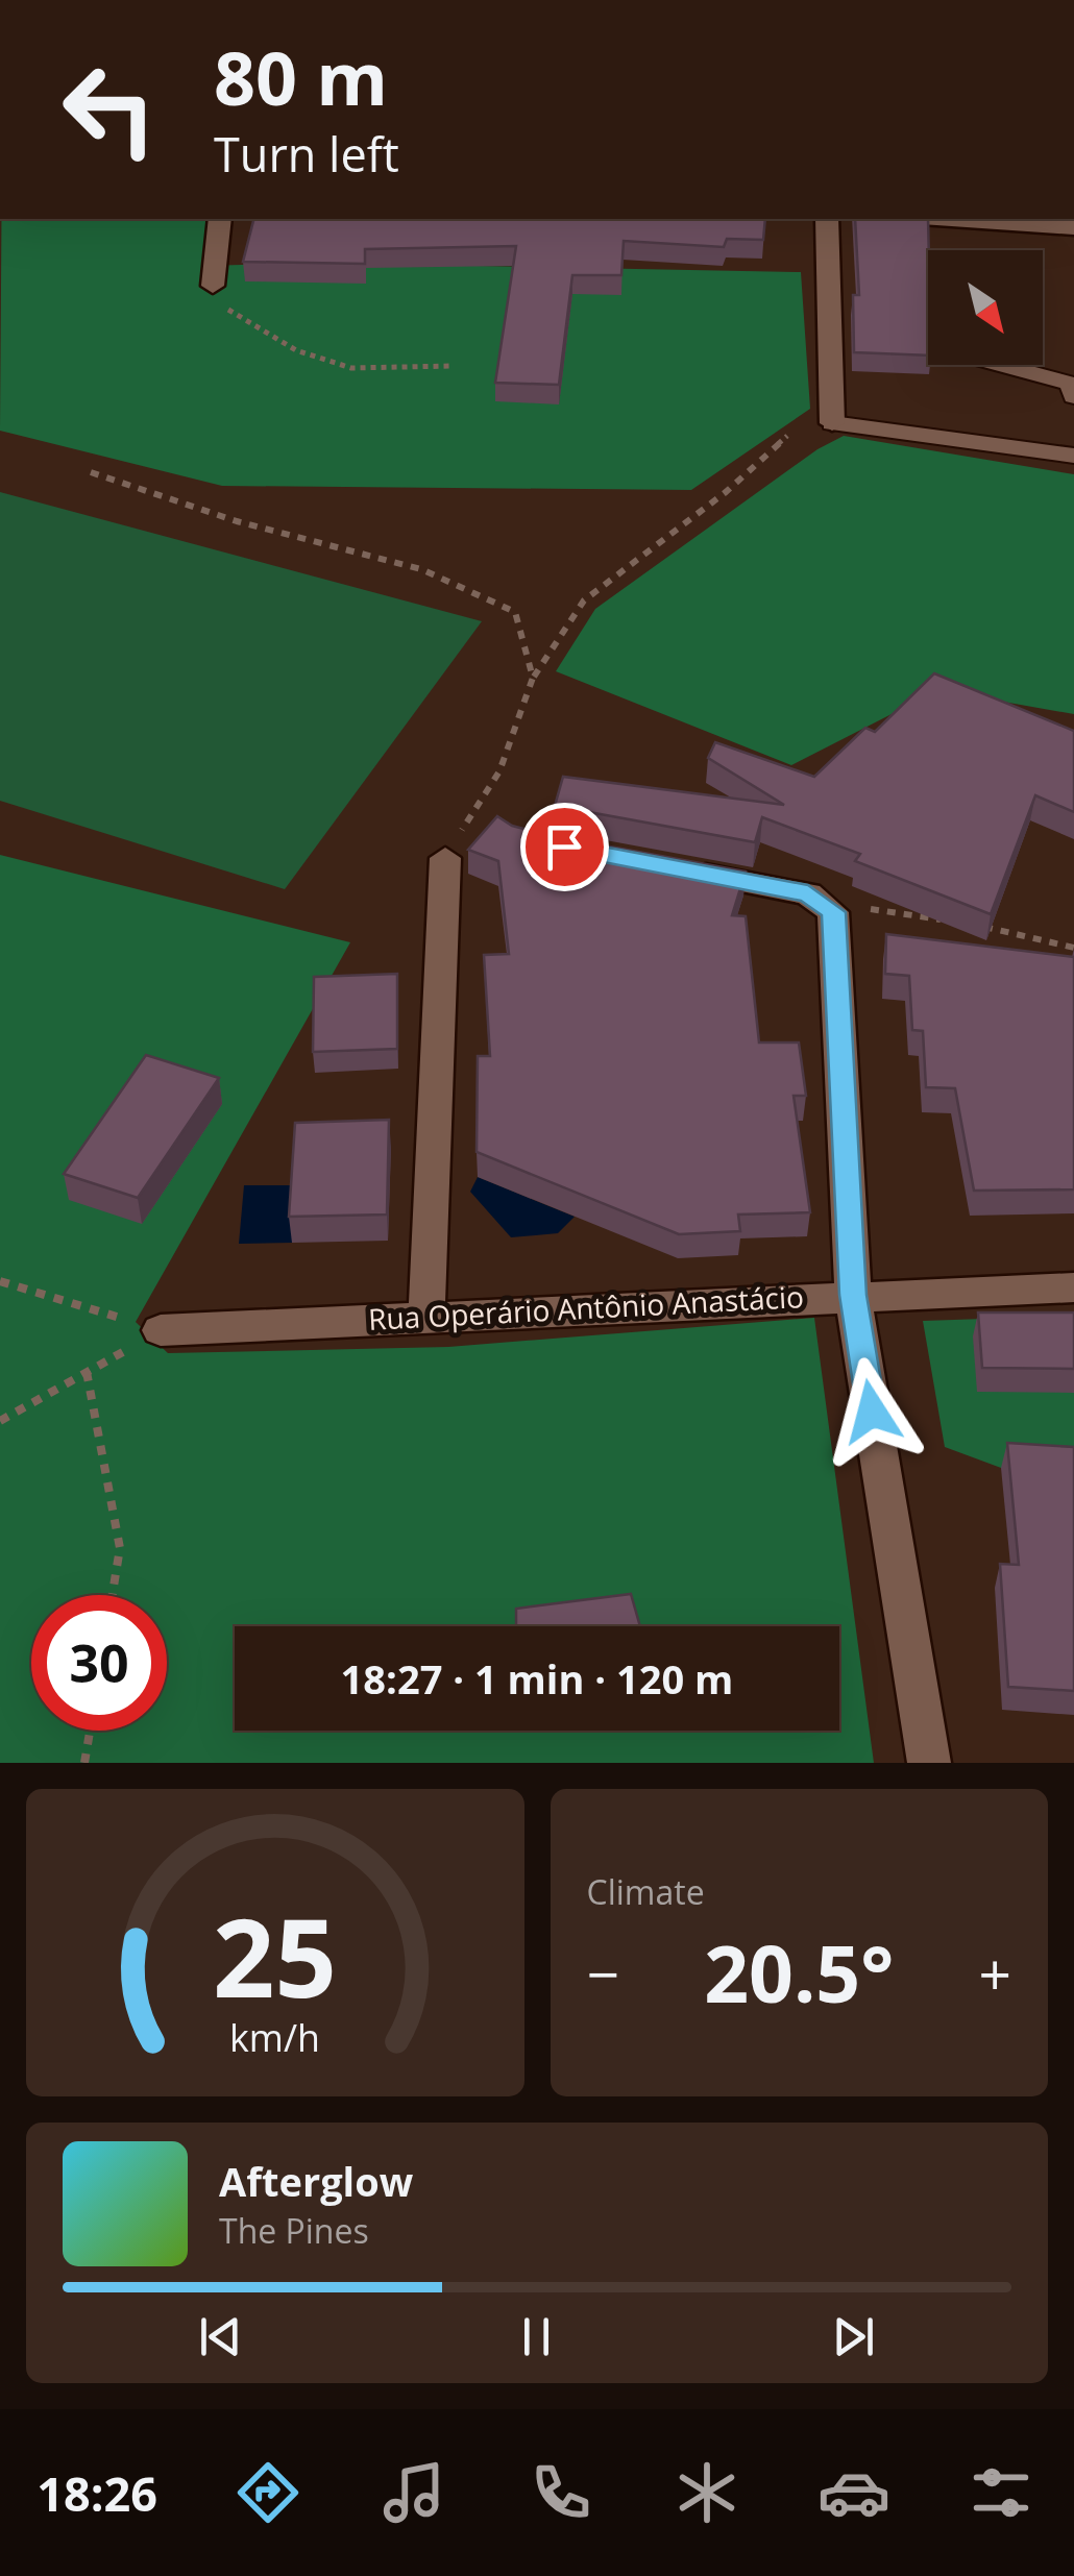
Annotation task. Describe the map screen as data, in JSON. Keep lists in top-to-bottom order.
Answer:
{
  "streets": {
    "street": ["Rua Operário Antônio Anastácio"]
  },
  "north": "bottom right",
  "page": {
    "turn": ["80 m", "Turn left"],
    "limit": "30",
    "trip": "18:27 · 1 min · 120 m",
    "tile": "Climate",
    "heat": ["−", "20.5°", "+"],
    "song": ["Afterglow", "The Pines"],
    "tabs": "18:26",
    "gauge": ["25", "km/h"]
  }
}
